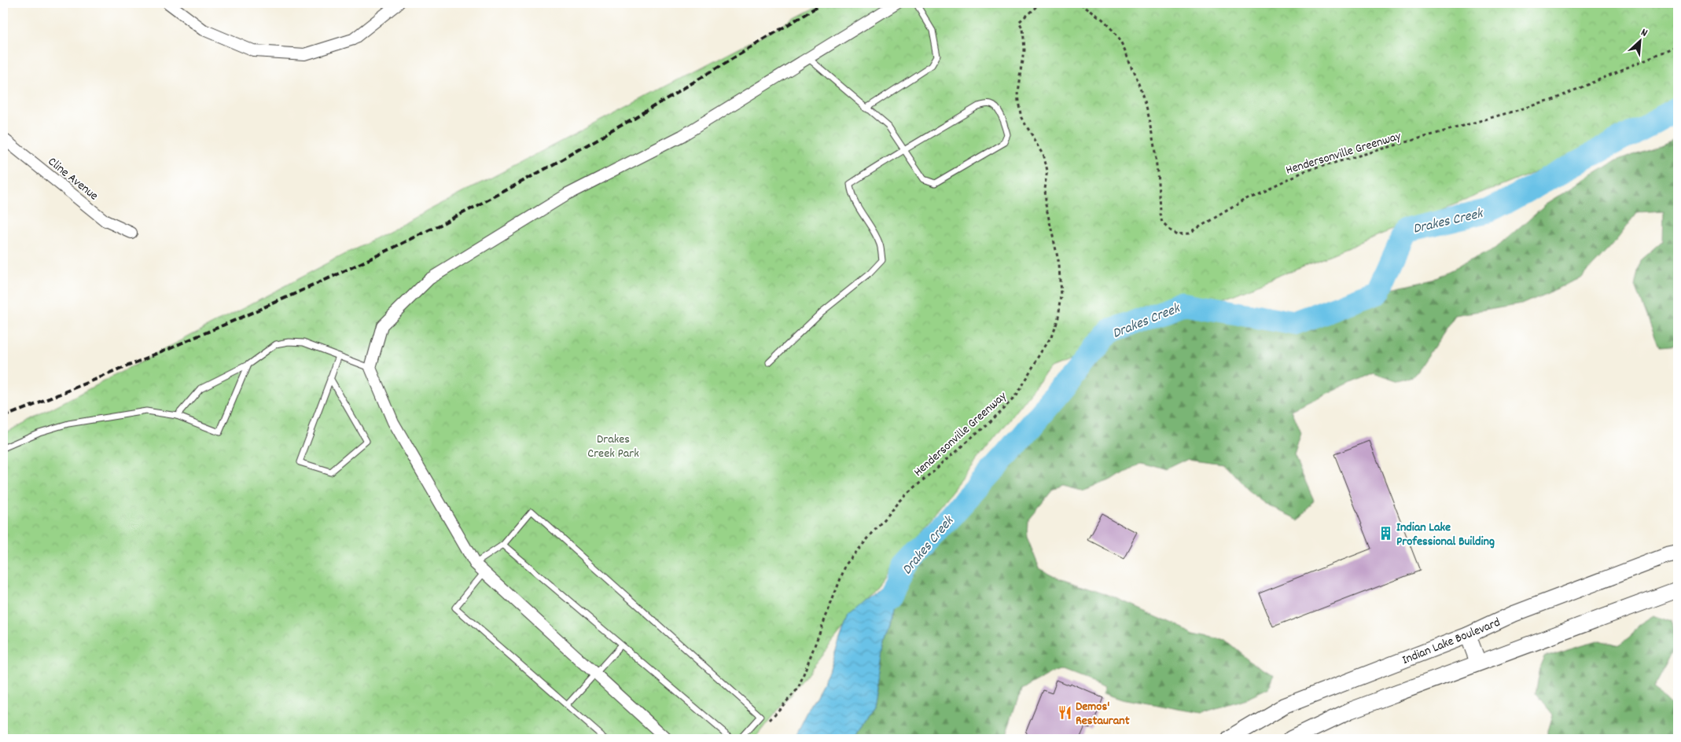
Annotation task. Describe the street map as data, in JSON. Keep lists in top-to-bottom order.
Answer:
{
  "streets": {
    "main road": ["Indian Lake Boulevard"],
    "street": ["Cline Avenue"],
    "path": ["Hendersonville Greenway"]
  },
  "water": ["Drakes Creek"],
  "parks": ["Drakes Creek Park"],
  "places": {
    "building": ["Indian Lake Professional Building"],
    "restaurant": ["Demos' Restaurant"]
  },
  "north": "top right"
}
